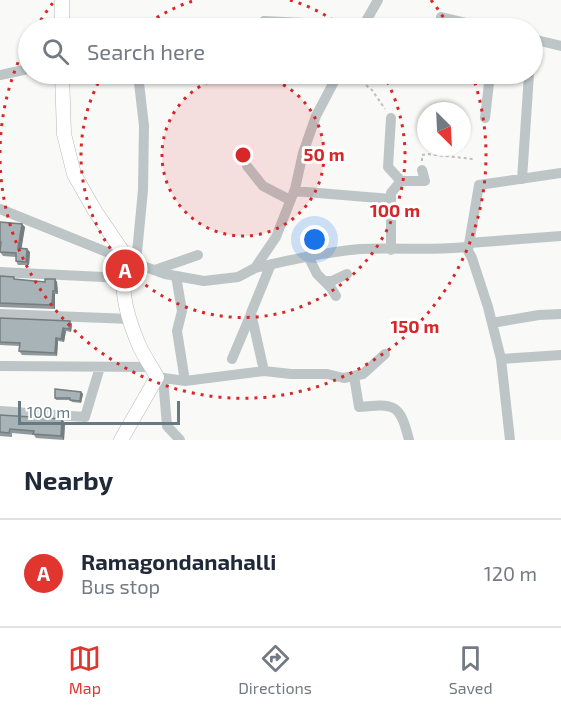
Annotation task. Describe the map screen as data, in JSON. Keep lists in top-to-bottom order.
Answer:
{
  "scale_bar": "100 m",
  "north": "bottom right",
  "page": {
    "search": "Search here",
    "pins": "A",
    "scale": "100 m",
    "heading": "Nearby",
    "list": [
      {
        "mark": "A",
        "name": "Ramagondanahalli",
        "note": "Bus stop",
        "value": "120 m"
      }
    ],
    "nav": ["Map", "Directions", "Saved"]
  },
  "rings": ["50 m", "100 m", "150 m"]
}
